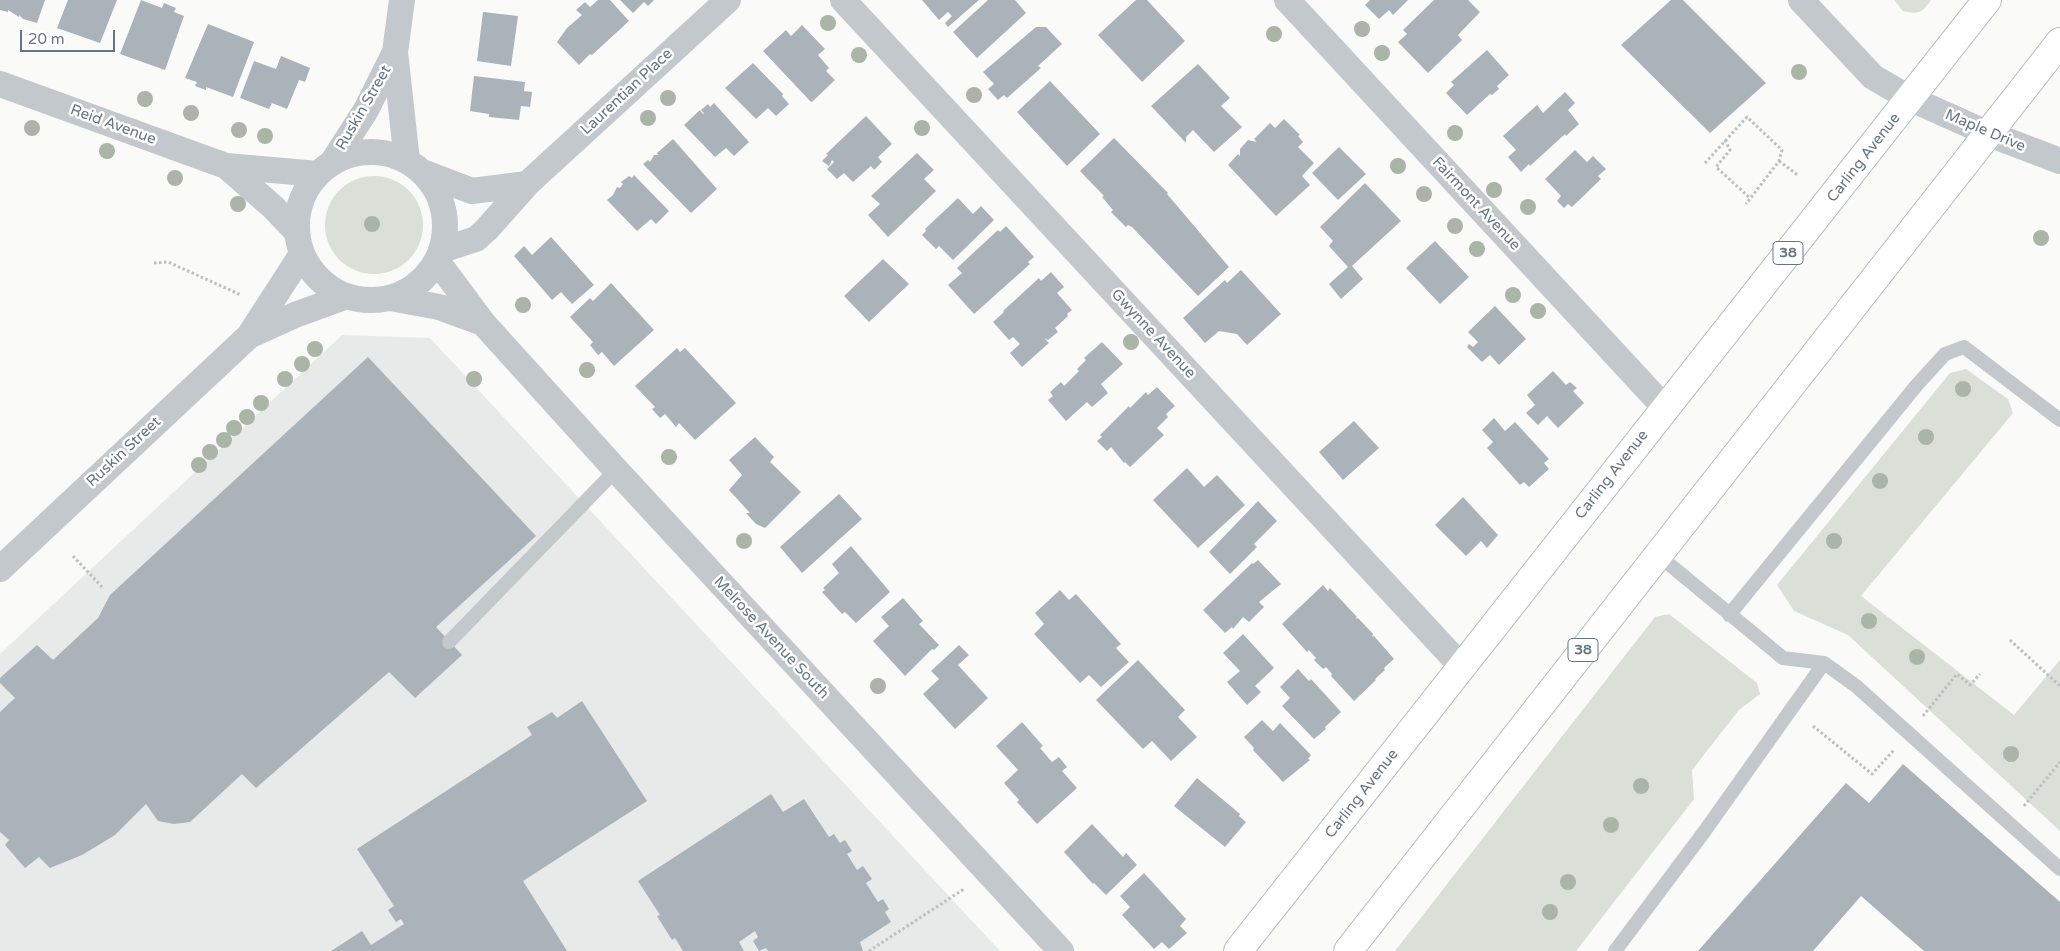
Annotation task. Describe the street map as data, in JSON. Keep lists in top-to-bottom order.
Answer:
{
  "streets": {
    "main road": ["Carling Avenue", "38"],
    "street": [
      "Laurentian Place",
      "Ruskin Street",
      "Reid Avenue",
      "Maple Drive",
      "Fairmont Avenue",
      "Gwynne Avenue",
      "Melrose Avenue South"
    ]
  },
  "crossings": [
    ["Laurentian Place", "Ruskin Street"],
    ["Laurentian Place", "Reid Avenue"],
    ["Laurentian Place", "Melrose Avenue South"],
    ["Ruskin Street", "Reid Avenue"],
    ["Ruskin Street", "Melrose Avenue South"],
    ["Reid Avenue", "Melrose Avenue South"],
    ["Maple Drive", "Carling Avenue"],
    ["Maple Drive", "38"],
    ["Carling Avenue", "Fairmont Avenue"],
    ["Carling Avenue", "Gwynne Avenue"]
  ],
  "scale_bar": "20 m"
}
